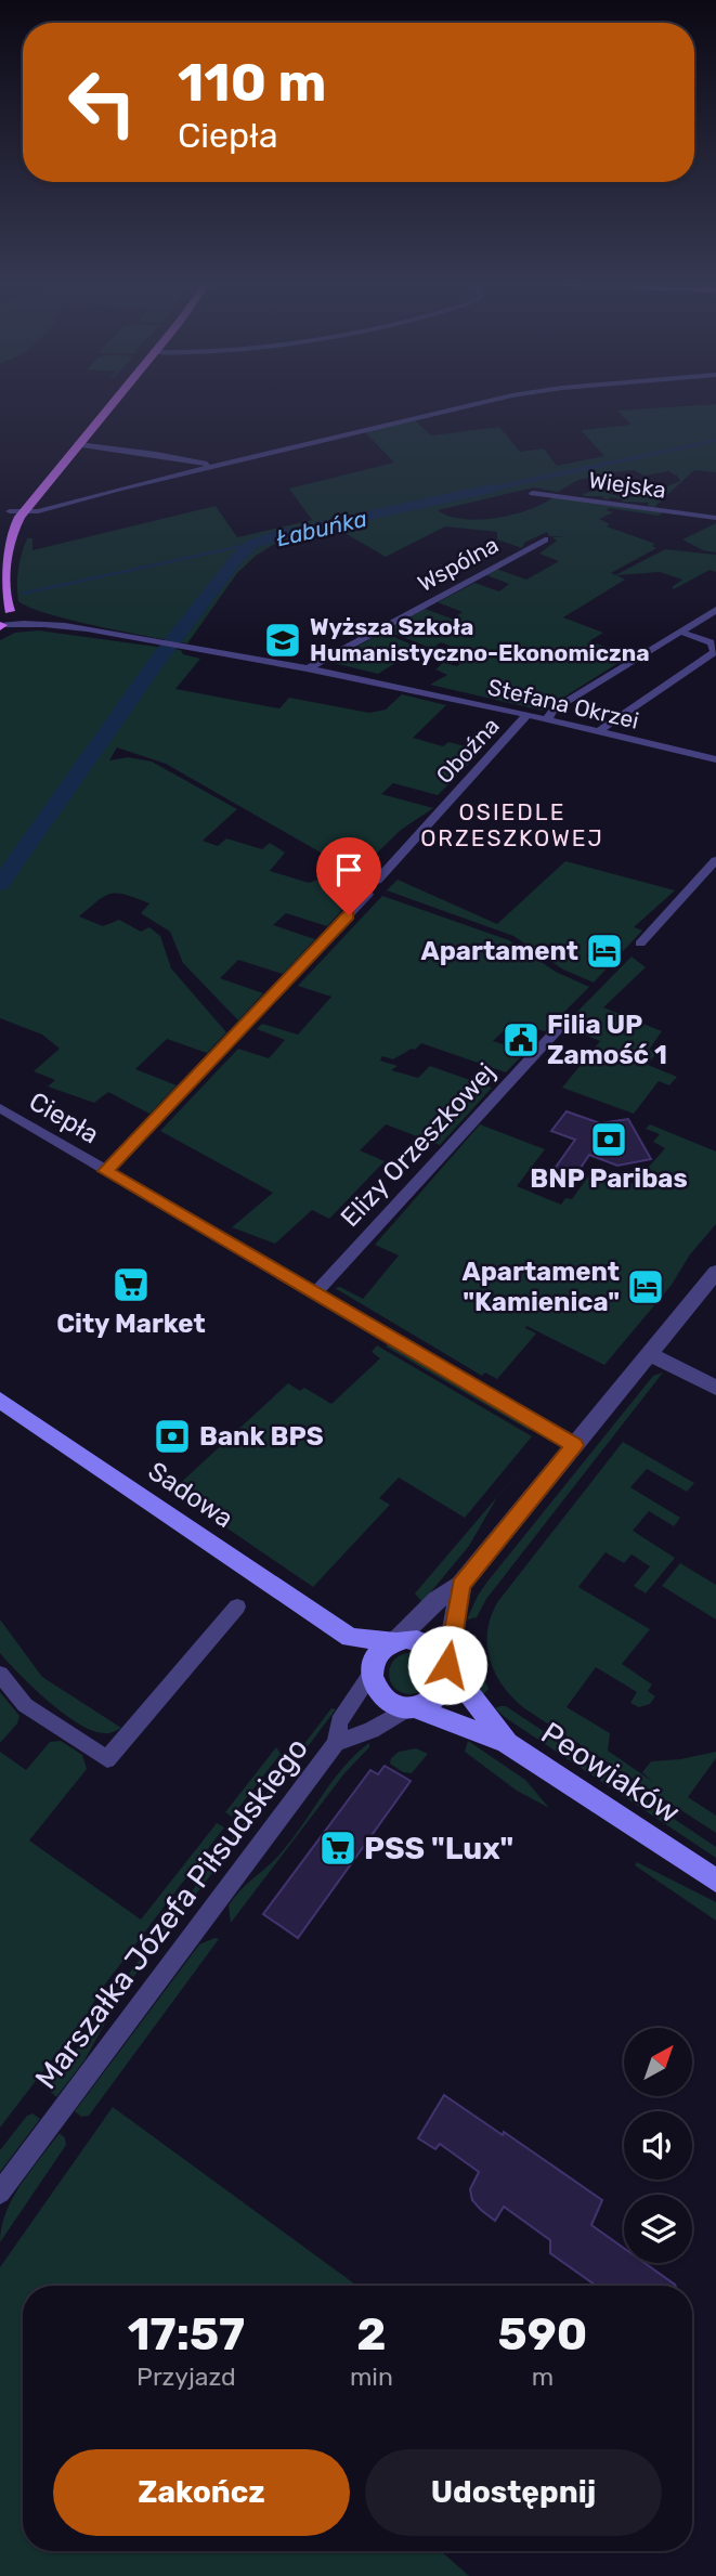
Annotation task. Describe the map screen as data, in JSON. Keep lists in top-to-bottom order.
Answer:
{
  "streets": {
    "main road": ["Sadowa", "Peowiaków"],
    "street": [
      "Wiejska",
      "Wspólna",
      "Stefana Okrzei",
      "Oboźna",
      "Ciepła",
      "Elizy Orzeszkowej",
      "Marszałka Józefa Piłsudskiego"
    ]
  },
  "crossings": [
    ["Wspólna", "Stefana Okrzei"],
    ["Stefana Okrzei", "Oboźna"],
    ["Ciepła", "Elizy Orzeszkowej"],
    ["Sadowa", "Peowiaków"],
    ["Sadowa", "Marszałka Józefa Piłsudskiego"],
    ["Peowiaków", "Marszałka Józefa Piłsudskiego"]
  ],
  "districts": ["OSIEDLE ORZESZKOWEJ"],
  "water": ["Łabuńka"],
  "places": {
    "school or university": ["Wyższa Szkoła Humanistyczno-Ekonomiczna"],
    "hotel": ["Apartament", "Apartament \"Kamienica\""],
    "public building": ["Filia UP Zamość 1"],
    "bank": ["BNP Paribas", "Bank BPS"],
    "supermarket": ["City Market", "PSS \"Lux\""]
  },
  "north": "top right",
  "page": {
    "turn": ["110 m", "Ciepła"],
    "eta": [
      "17:57",
      "Przyjazd",
      "2",
      "min",
      "590",
      "m"
    ],
    "buttons": ["Zakończ", "Udostępnij"]
  }
}
